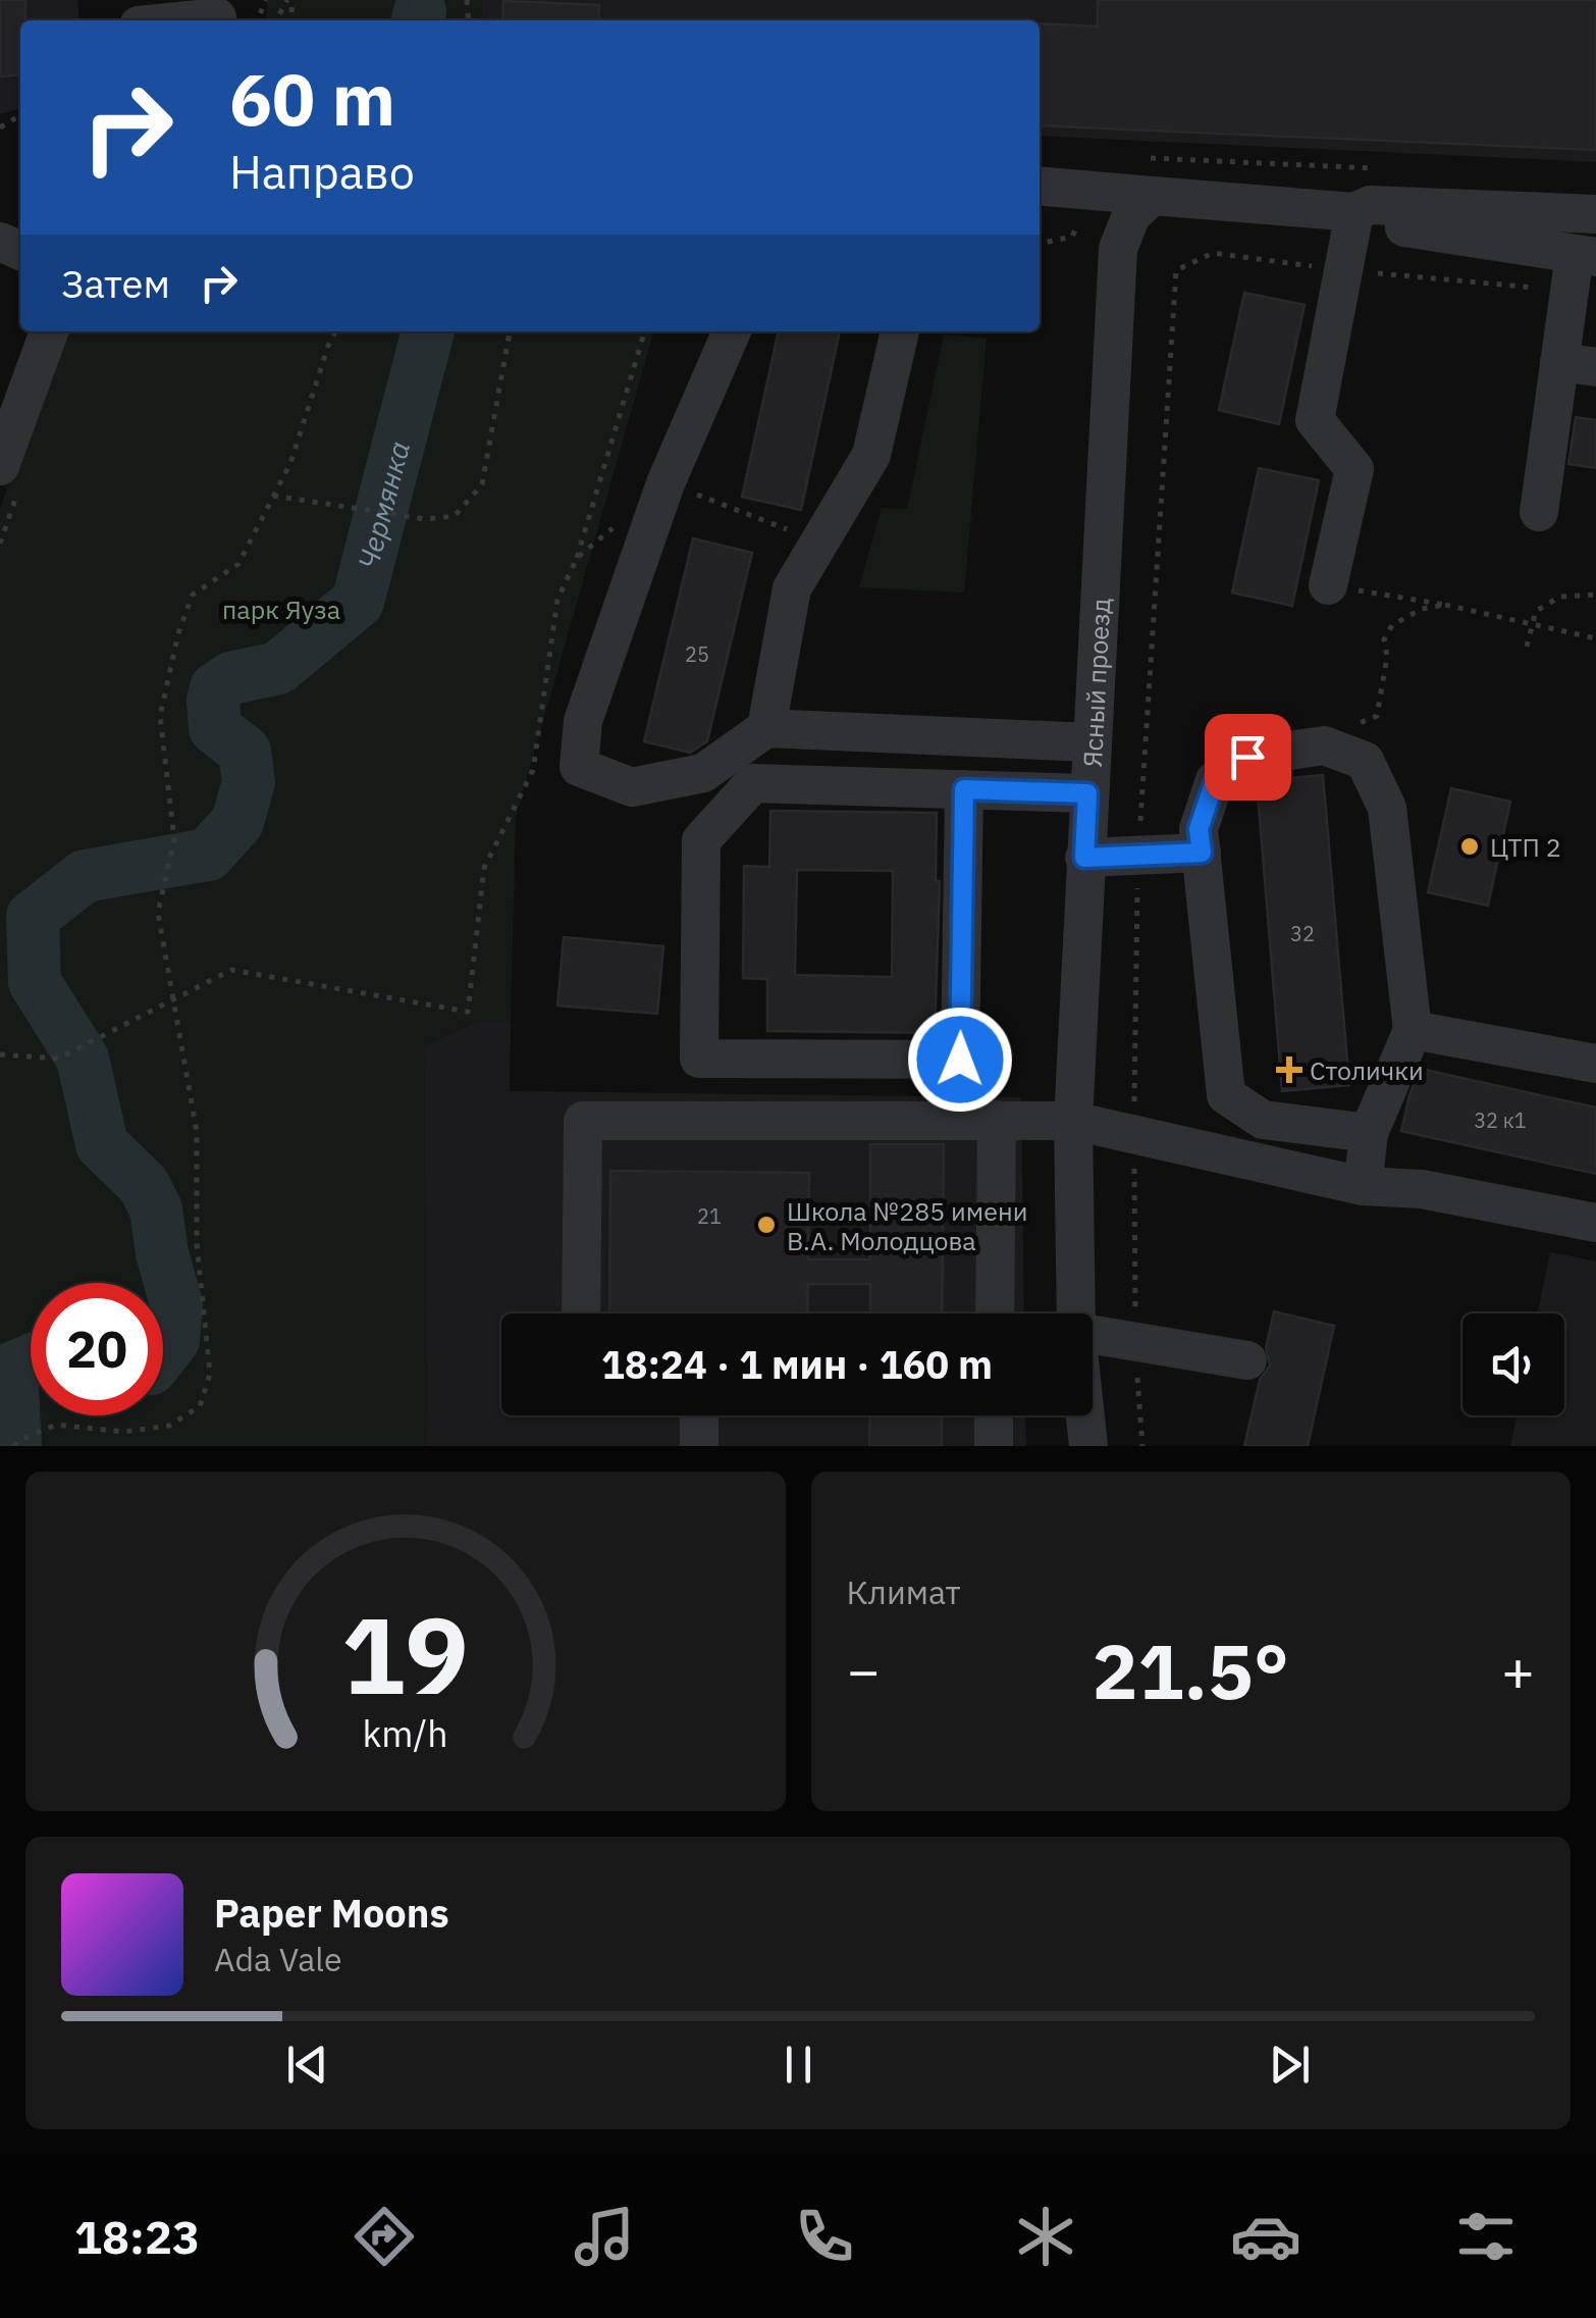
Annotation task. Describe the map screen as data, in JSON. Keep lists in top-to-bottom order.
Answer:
{
  "streets": {
    "street": ["Ясный проезд"]
  },
  "water": ["Чермянка"],
  "parks": ["парк Яуза"],
  "places": {
    "other": ["ЦТП 2", "Школа №285 имени В.А. Молодцова"],
    "health": ["Столички"]
  },
  "house_numbers": [
    "25",
    "32",
    "32 к1",
    "21"
  ],
  "page": {
    "turn": ["60 m", "Направо"],
    "then": "Затем",
    "limit": "20",
    "trip": "18:24 · 1 мин · 160 m",
    "tile": "Климат",
    "heat": ["−", "21.5°", "+"],
    "song": ["Paper Moons", "Ada Vale"],
    "tabs": "18:23",
    "gauge": ["19", "km/h"]
  }
}
